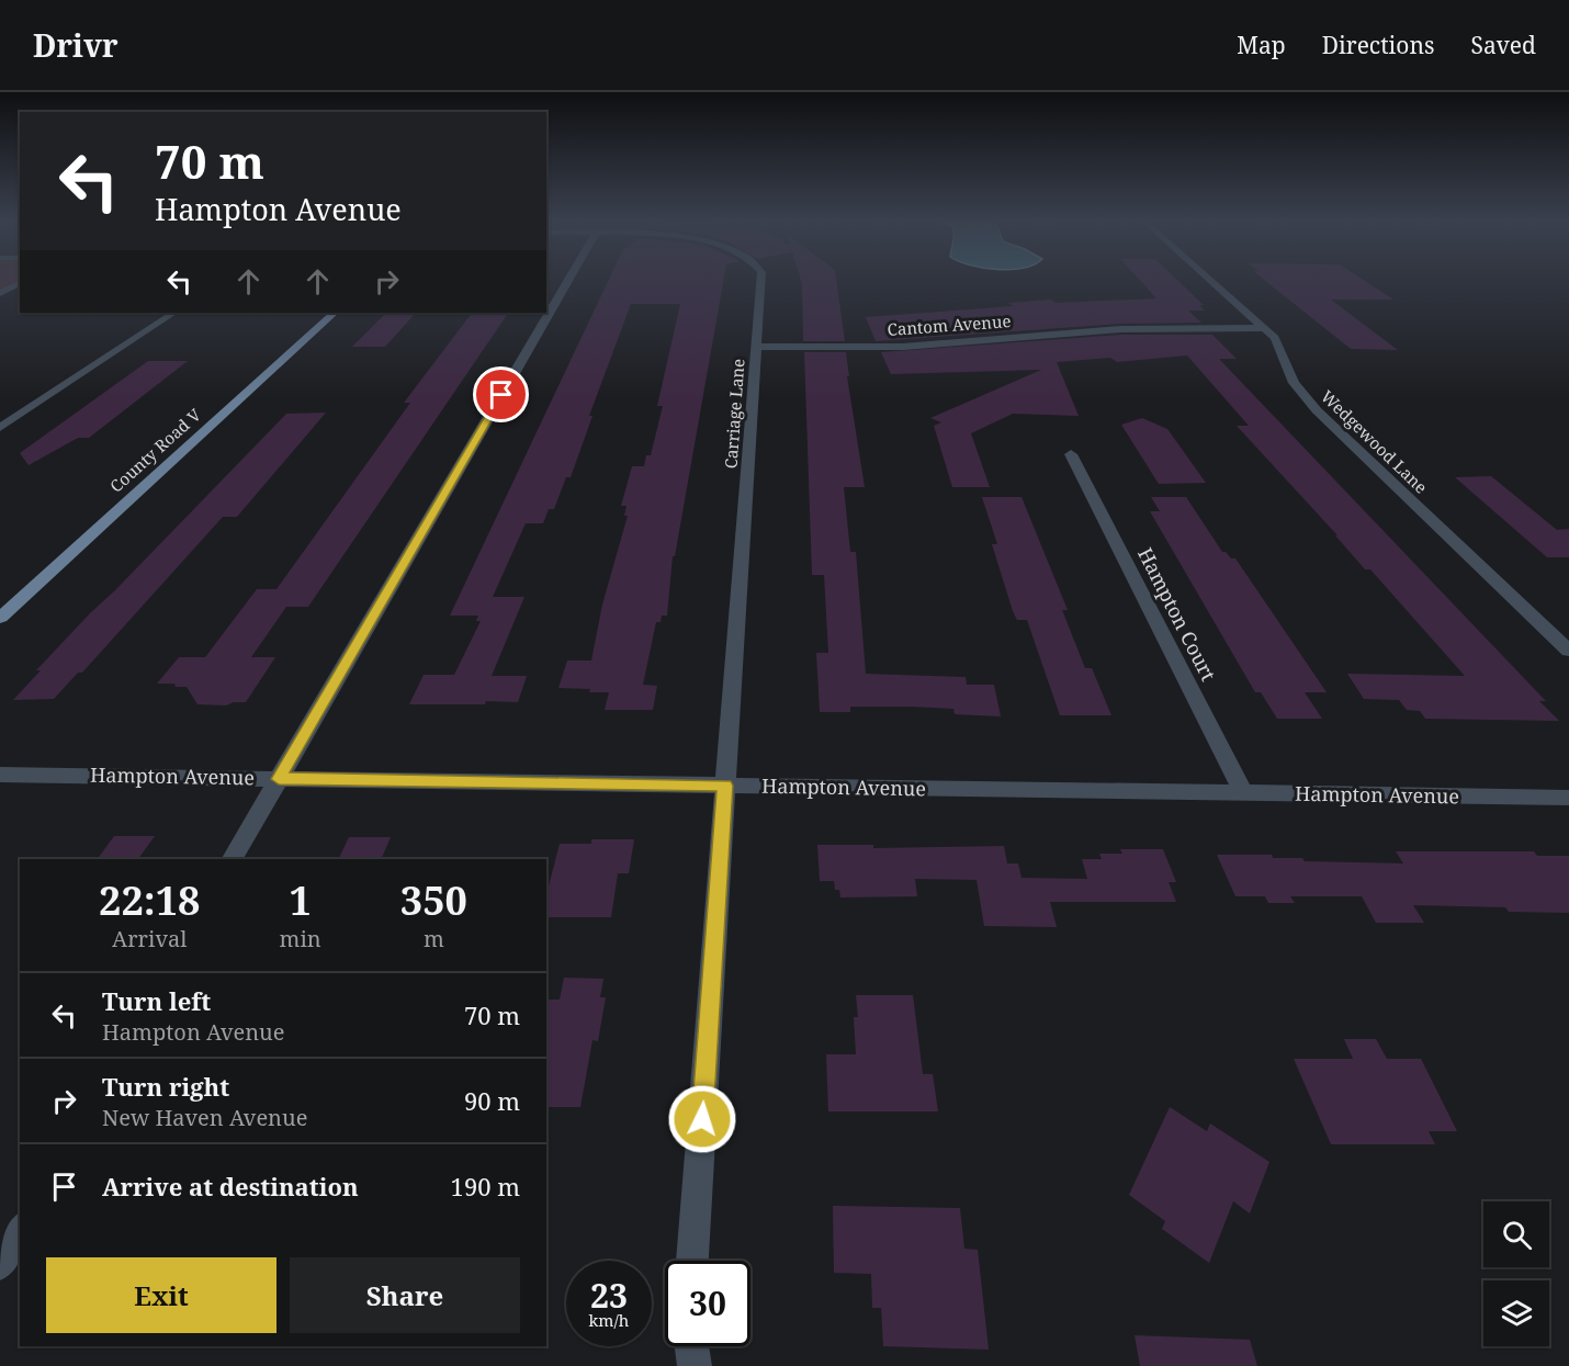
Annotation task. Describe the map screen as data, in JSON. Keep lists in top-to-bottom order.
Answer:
{
  "streets": {
    "main road": ["County Road V"],
    "street": [
      "Cantom Avenue",
      "Carriage Lane",
      "Wedgewood Lane",
      "Hampton Court",
      "Hampton Avenue"
    ]
  },
  "crossings": [
    ["Cantom Avenue", "Carriage Lane"],
    ["Cantom Avenue", "Wedgewood Lane"],
    ["Carriage Lane", "Hampton Avenue"],
    ["Hampton Court", "Hampton Avenue"]
  ],
  "page": {
    "header": "Drivr",
    "nav": ["Map", "Directions", "Saved"],
    "turn": ["70 m", "Hampton Avenue"],
    "eta": [
      "22:18",
      "Arrival",
      "1",
      "min",
      "350",
      "m"
    ],
    "list": [
      {
        "name": "Turn left",
        "note": "Hampton Avenue",
        "value": "70 m"
      },
      {
        "name": "Turn right",
        "note": "New Haven Avenue",
        "value": "90 m"
      },
      {
        "name": "Arrive at destination",
        "value": "190 m"
      }
    ],
    "buttons": ["Exit", "Share"],
    "speed": "23 km/h",
    "limit": "30"
  }
}
